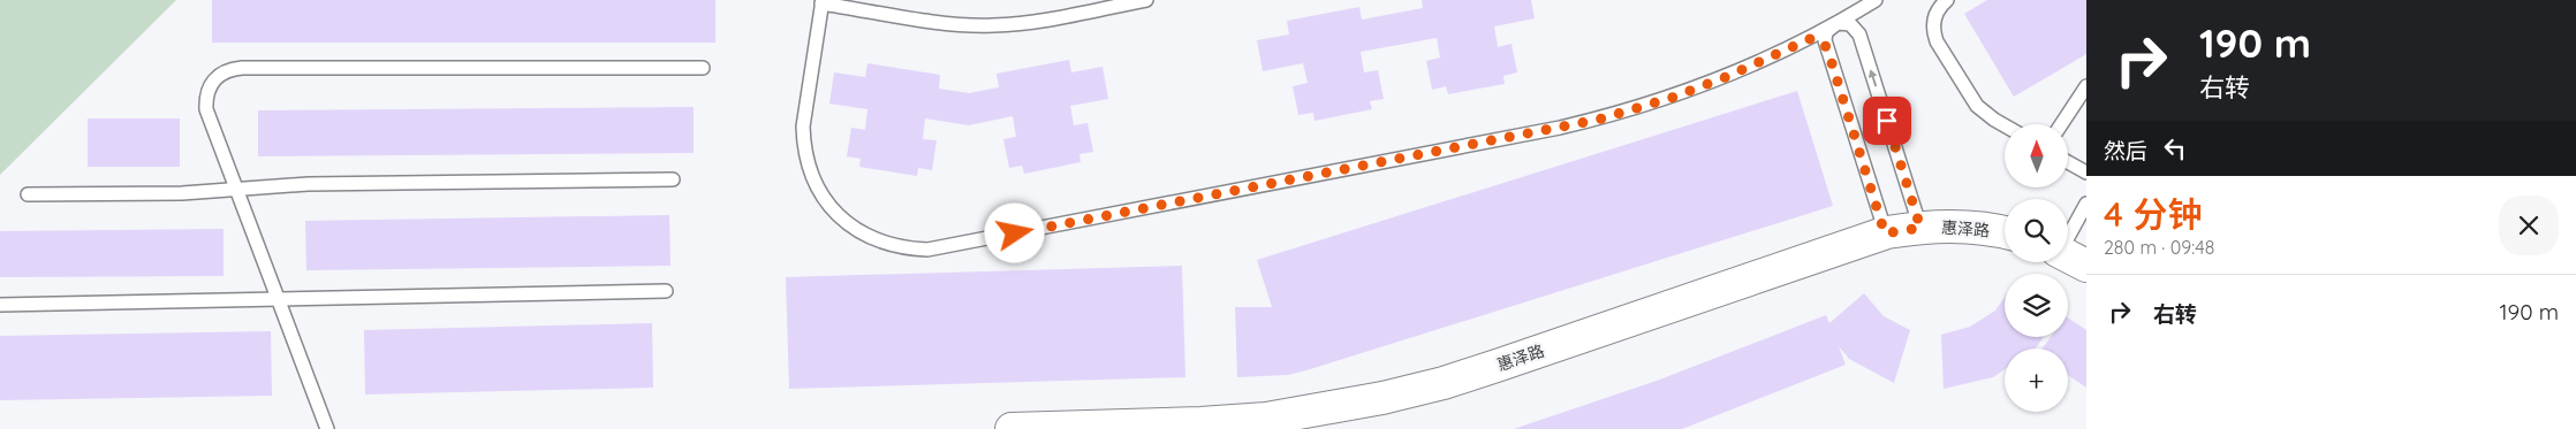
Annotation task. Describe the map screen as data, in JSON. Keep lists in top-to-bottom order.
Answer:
{
  "streets": {
    "street": ["惠泽路"]
  },
  "north": "top",
  "page": {
    "turn": ["190 m", "右转"],
    "then": "然后",
    "map_buttons": "+",
    "heading": ["4 分钟", "280 m · 09:48"],
    "list": [
      {
        "name": "右转",
        "value": "190 m"
      }
    ]
  }
}
